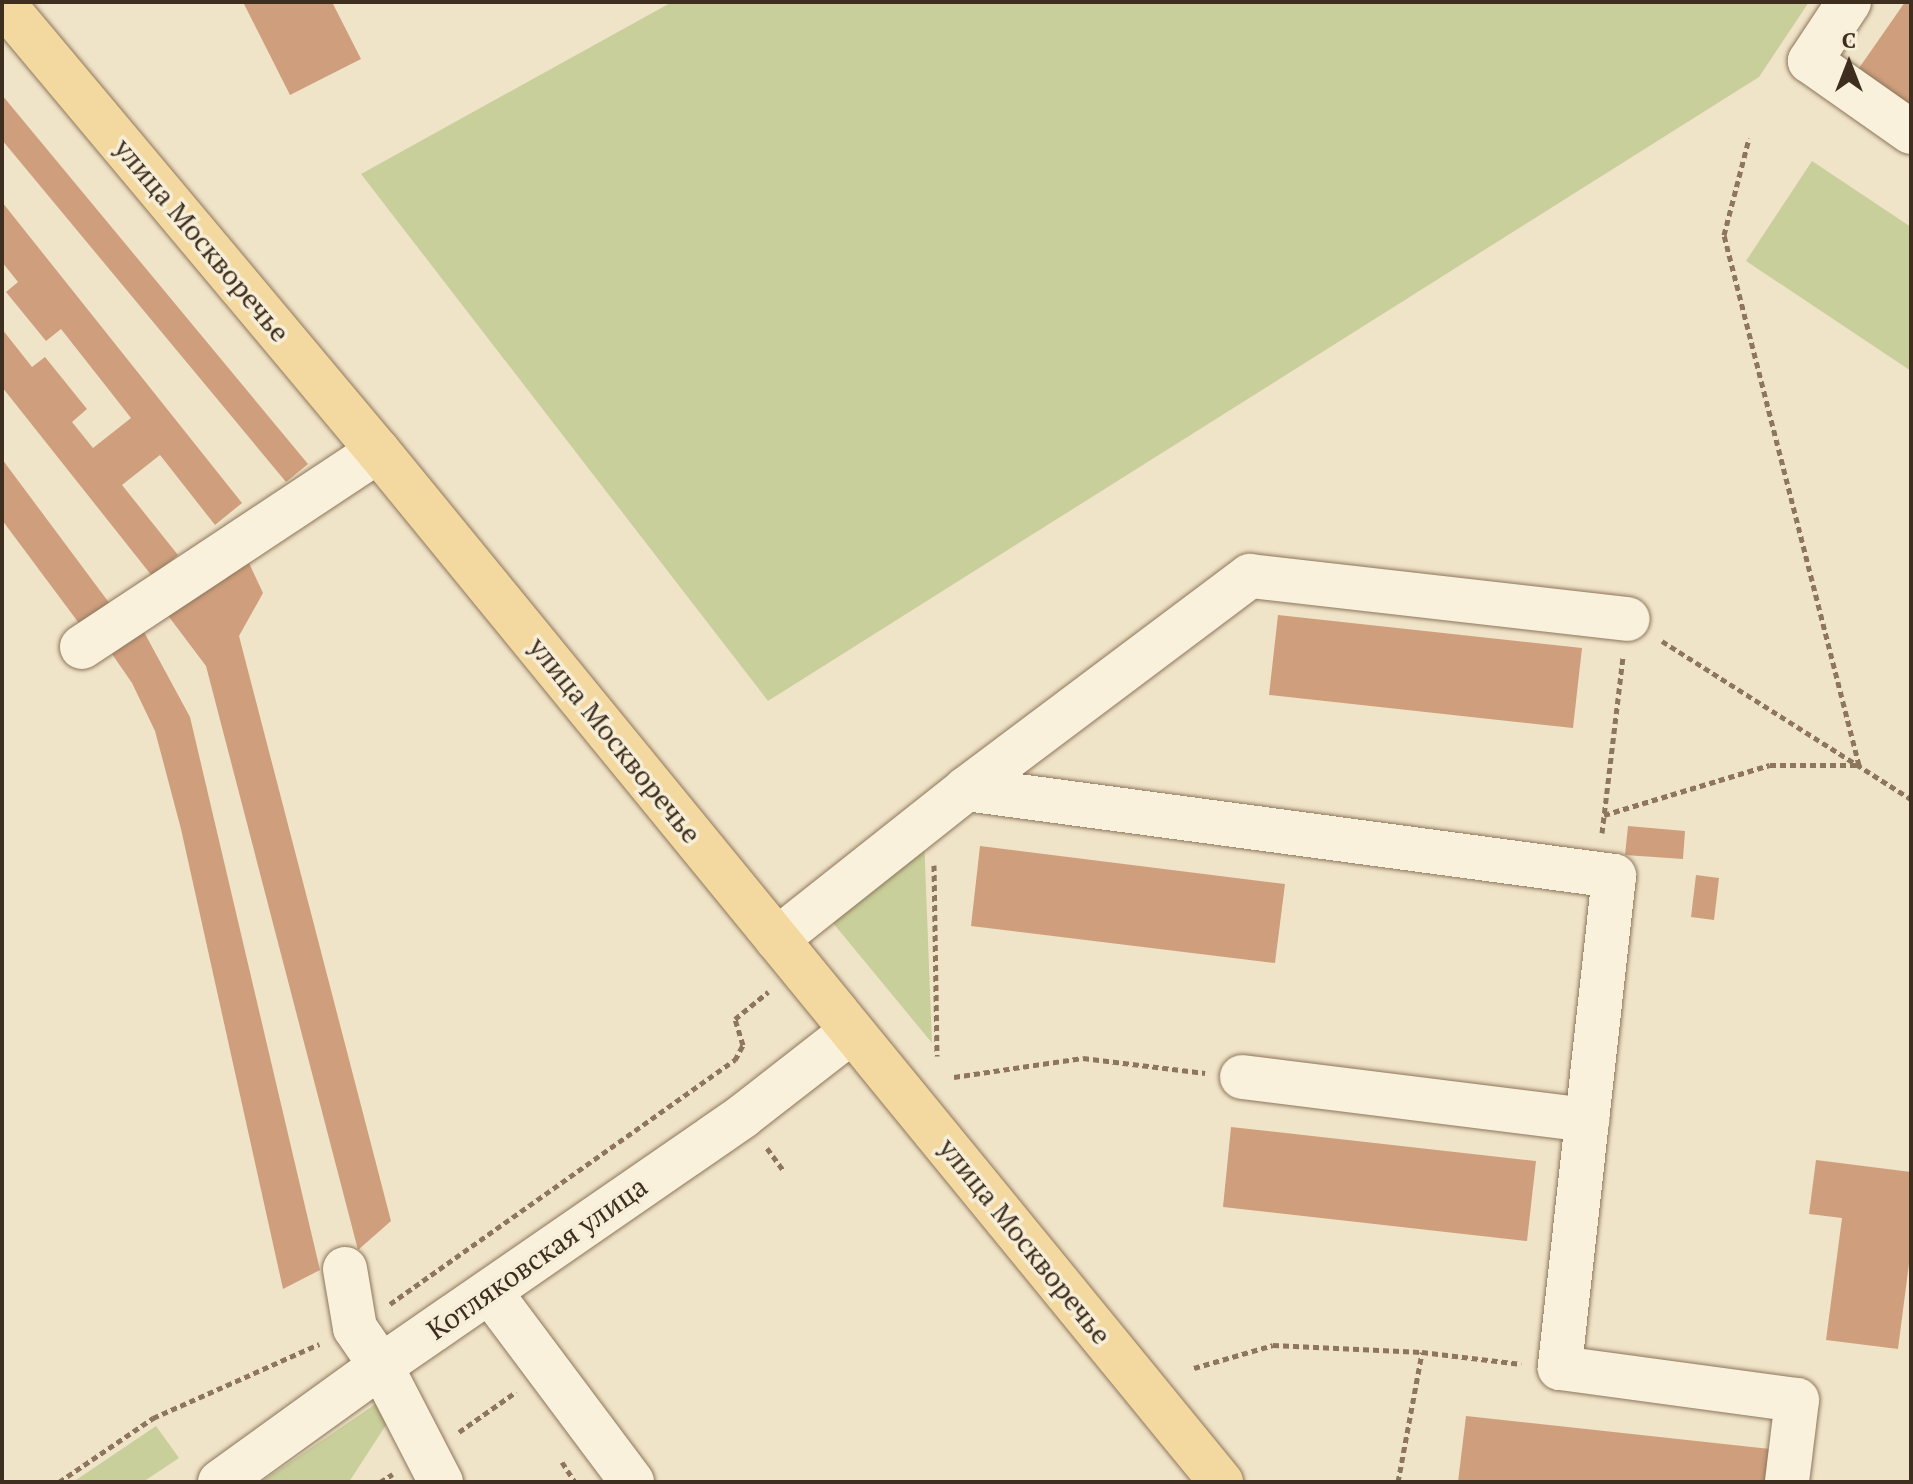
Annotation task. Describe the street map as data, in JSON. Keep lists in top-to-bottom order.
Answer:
{
  "streets": {
    "main road": ["улица Москворечье"],
    "street": ["Котляковская улица"]
  },
  "crossings": [
    ["улица Москворечье", "Котляковская улица"]
  ],
  "north": "top"
}
